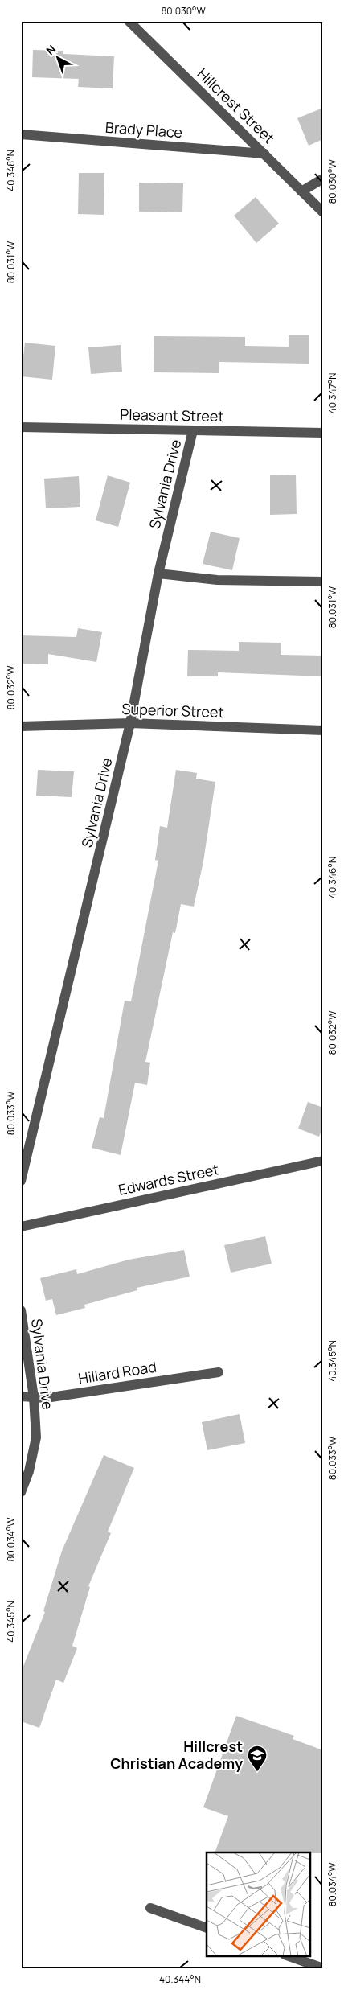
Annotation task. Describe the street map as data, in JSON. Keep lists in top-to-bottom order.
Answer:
{
  "streets": {
    "street": [
      "Hillcrest Street",
      "Brady Place",
      "Pleasant Street",
      "Sylvania Drive",
      "Superior Street",
      "Edwards Street",
      "Hillard Road"
    ]
  },
  "crossings": [
    ["Hillcrest Street", "Brady Place"],
    ["Pleasant Street", "Sylvania Drive"],
    ["Sylvania Drive", "Superior Street"],
    ["Sylvania Drive", "Hillard Road"]
  ],
  "places": {
    "school or university": ["Hillcrest Christian Academy"]
  },
  "north": "top left",
  "coordinates": [
    "80.030°W",
    "40.348°N",
    "80.031°W",
    "40.347°N",
    "80.032°W",
    "40.346°N",
    "80.033°W",
    "40.345°N",
    "80.034°W",
    "40.344°N"
  ]
}
